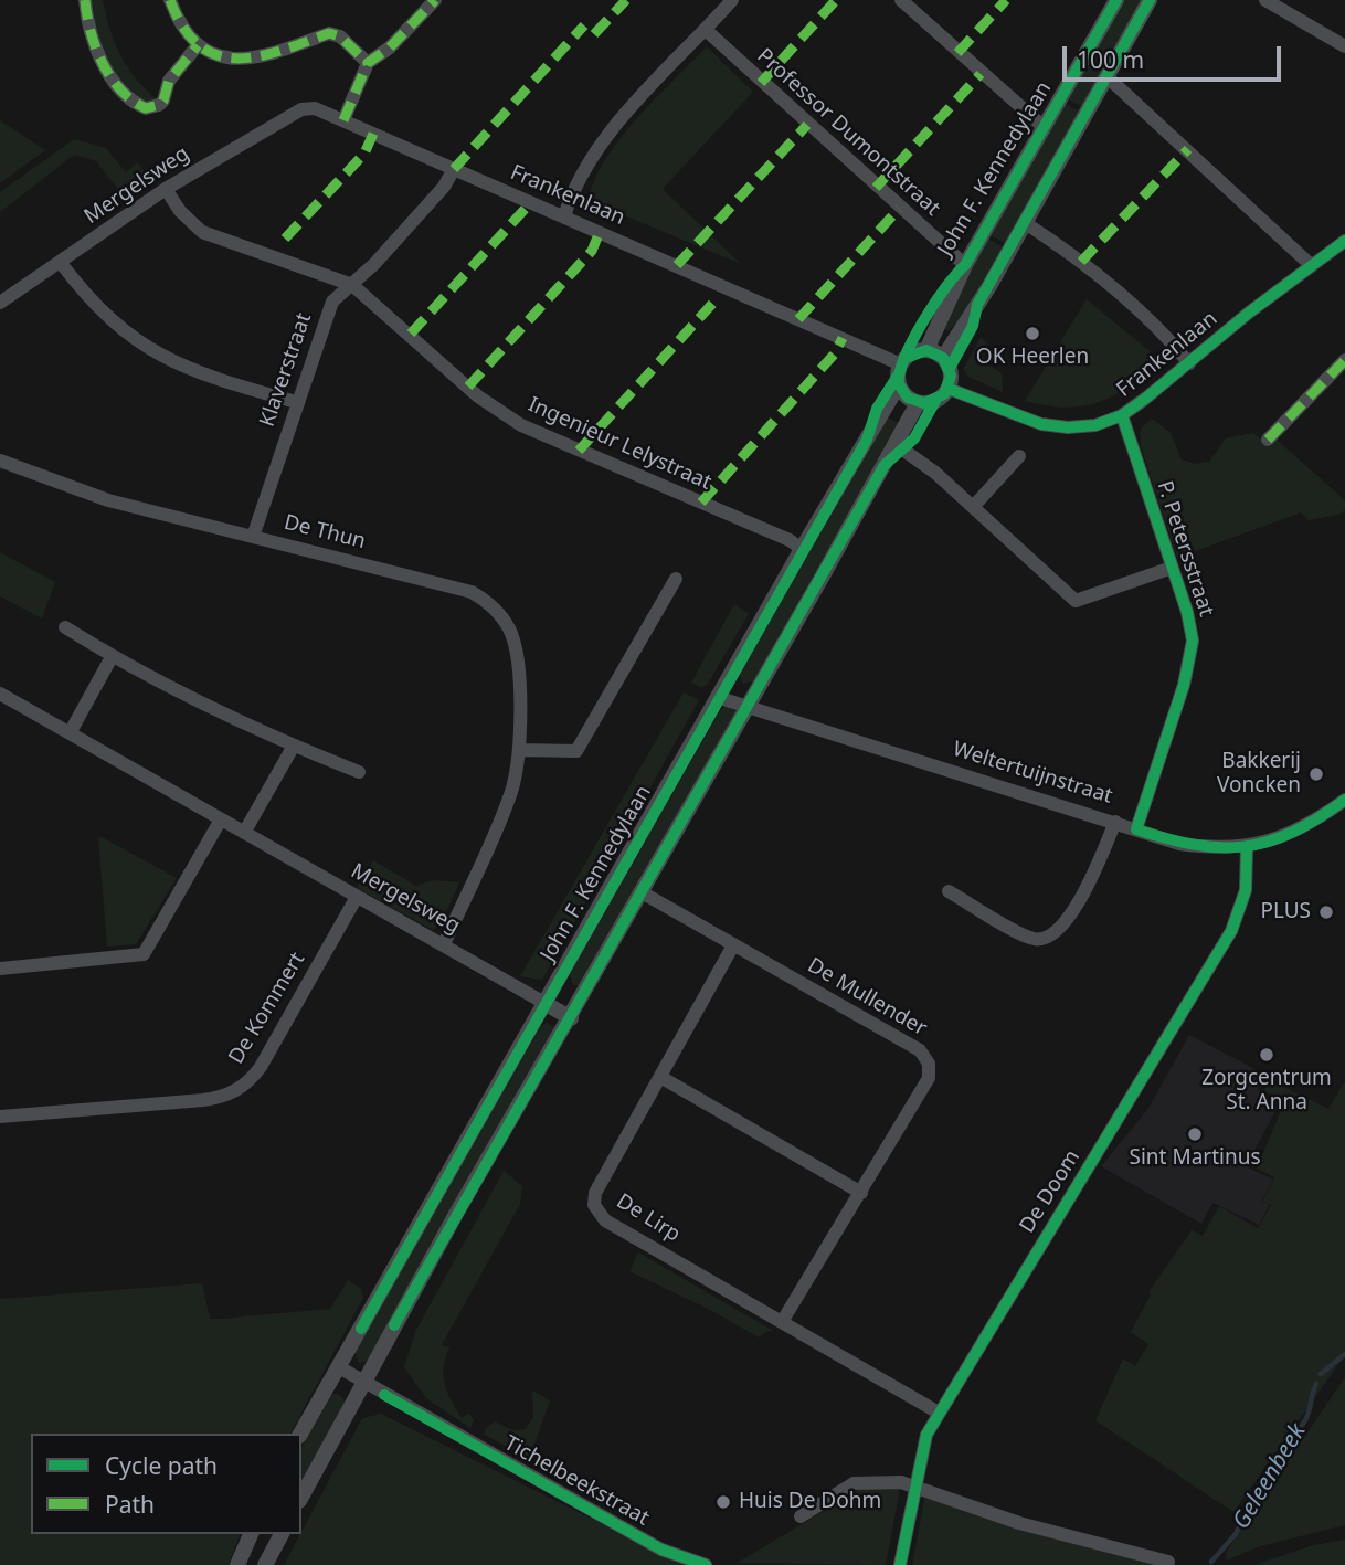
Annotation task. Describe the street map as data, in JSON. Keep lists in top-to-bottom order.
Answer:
{
  "streets": {
    "street": [
      "Professor Dumontstraat",
      "John F. Kennedylaan",
      "Mergelsweg",
      "Frankenlaan",
      "Klaverstraat",
      "Ingenieur Lelystraat",
      "De Thun",
      "P. Petersstraat",
      "Weltertuijnstraat",
      "De Mullender",
      "De Kommert",
      "De Doom",
      "De Lirp",
      "Tichelbeekstraat"
    ]
  },
  "crossings": [
    ["Professor Dumontstraat", "John F. Kennedylaan"],
    ["John F. Kennedylaan", "Mergelsweg"],
    ["John F. Kennedylaan", "Frankenlaan"],
    ["John F. Kennedylaan", "Ingenieur Lelystraat"],
    ["John F. Kennedylaan", "Weltertuijnstraat"],
    ["John F. Kennedylaan", "Tichelbeekstraat"],
    ["Mergelsweg", "Frankenlaan"],
    ["Mergelsweg", "Ingenieur Lelystraat"],
    ["Mergelsweg", "De Thun"],
    ["Mergelsweg", "De Kommert"],
    ["Frankenlaan", "Klaverstraat"],
    ["Frankenlaan", "P. Petersstraat"],
    ["Klaverstraat", "Ingenieur Lelystraat"],
    ["Klaverstraat", "De Thun"],
    ["P. Petersstraat", "Weltertuijnstraat"],
    ["Weltertuijnstraat", "De Doom"],
    ["De Mullender", "De Lirp"],
    ["De Doom", "De Lirp"]
  ],
  "water": ["Geleenbeek"],
  "places": [
    "OK Heerlen",
    "Bakkerij Voncken",
    "PLUS",
    "Zorgcentrum St. Anna",
    "Sint Martinus",
    "Huis De Dohm"
  ],
  "legend": ["Cycle path", "Path"],
  "scale_bar": "100 m"
}
